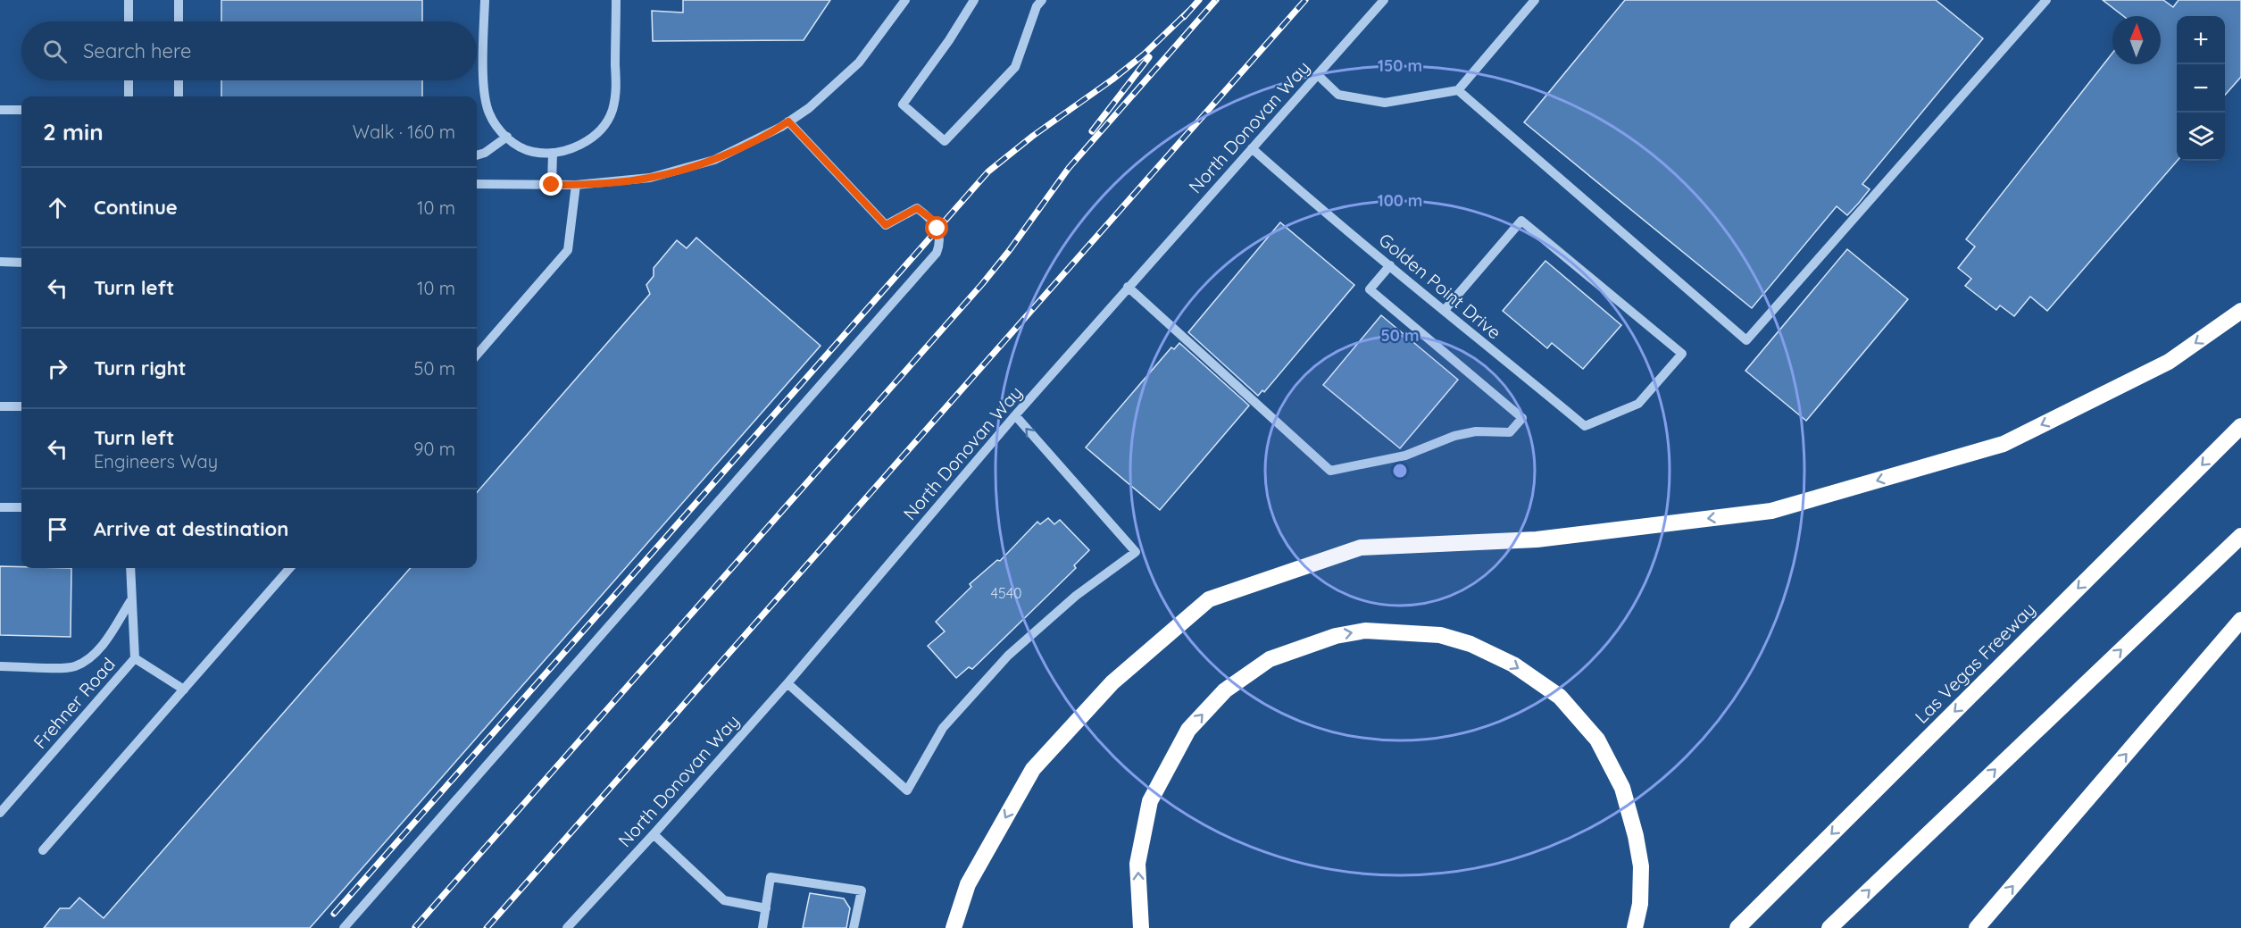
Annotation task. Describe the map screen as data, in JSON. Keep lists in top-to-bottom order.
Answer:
{
  "streets": {
    "highway": ["Las Vegas Freeway"],
    "street": ["North Donovan Way", "Golden Point Drive", "Frehner Road"]
  },
  "crossings": [
    ["North Donovan Way", "Golden Point Drive"]
  ],
  "house_numbers": ["4540"],
  "north": "top",
  "page": {
    "map_buttons": ["+", "−"],
    "search": "Search here",
    "heading": ["2 min", "Walk · 160 m"],
    "list": [
      ["Continue", "10 m"],
      ["Turn left", "10 m"],
      ["Turn right", "50 m"],
      ["Turn left", "Engineers Way", "90 m"],
      "Arrive at destination"
    ]
  },
  "rings": ["150 m", "100 m", "50 m"]
}
